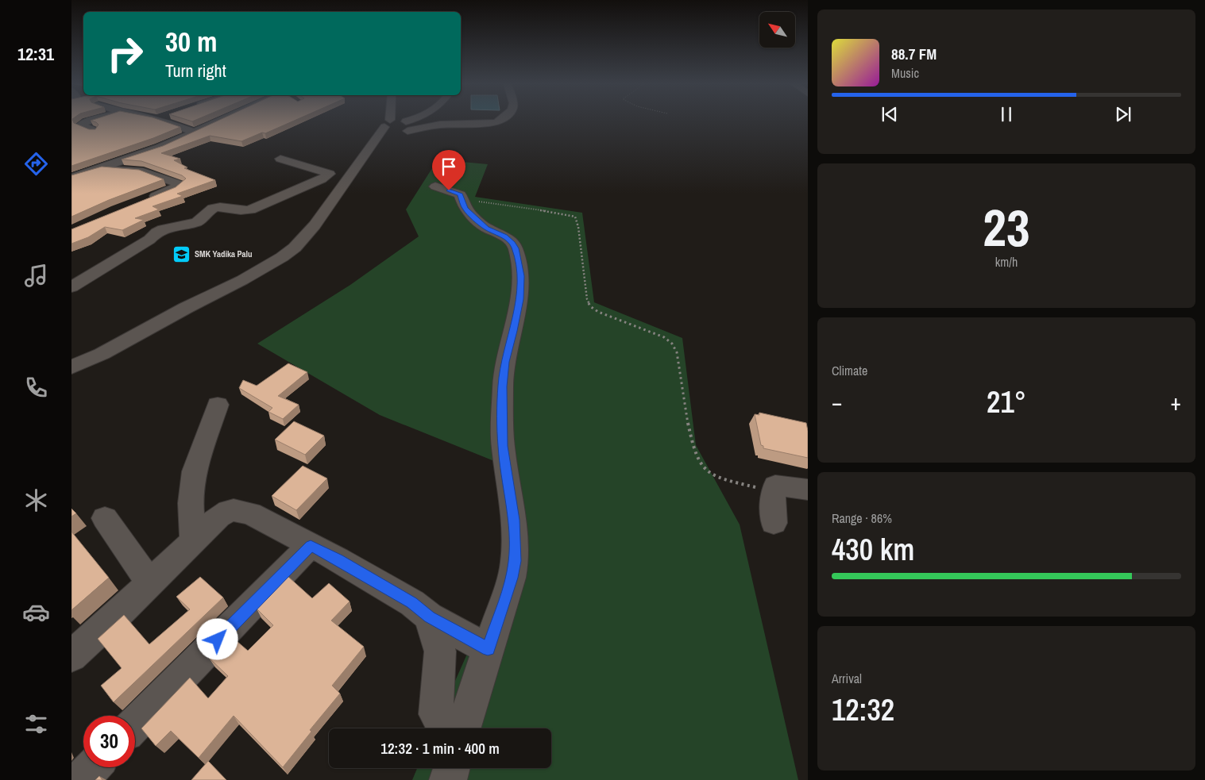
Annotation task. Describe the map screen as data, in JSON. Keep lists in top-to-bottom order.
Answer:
{
  "places": {
    "school or university": ["SMK Yadika Palu"]
  },
  "north": "top left",
  "page": {
    "tabs": "12:31",
    "turn": ["30 m", "Turn right"],
    "song": ["88.7 FM", "Music"],
    "tile": [
      ["23", "km/h"],
      "Climate",
      ["Range · 86%", "430 km"],
      ["Arrival", "12:32"]
    ],
    "heat": ["−", "21°", "+"],
    "limit": "30",
    "trip": "12:32 · 1 min · 400 m"
  }
}
